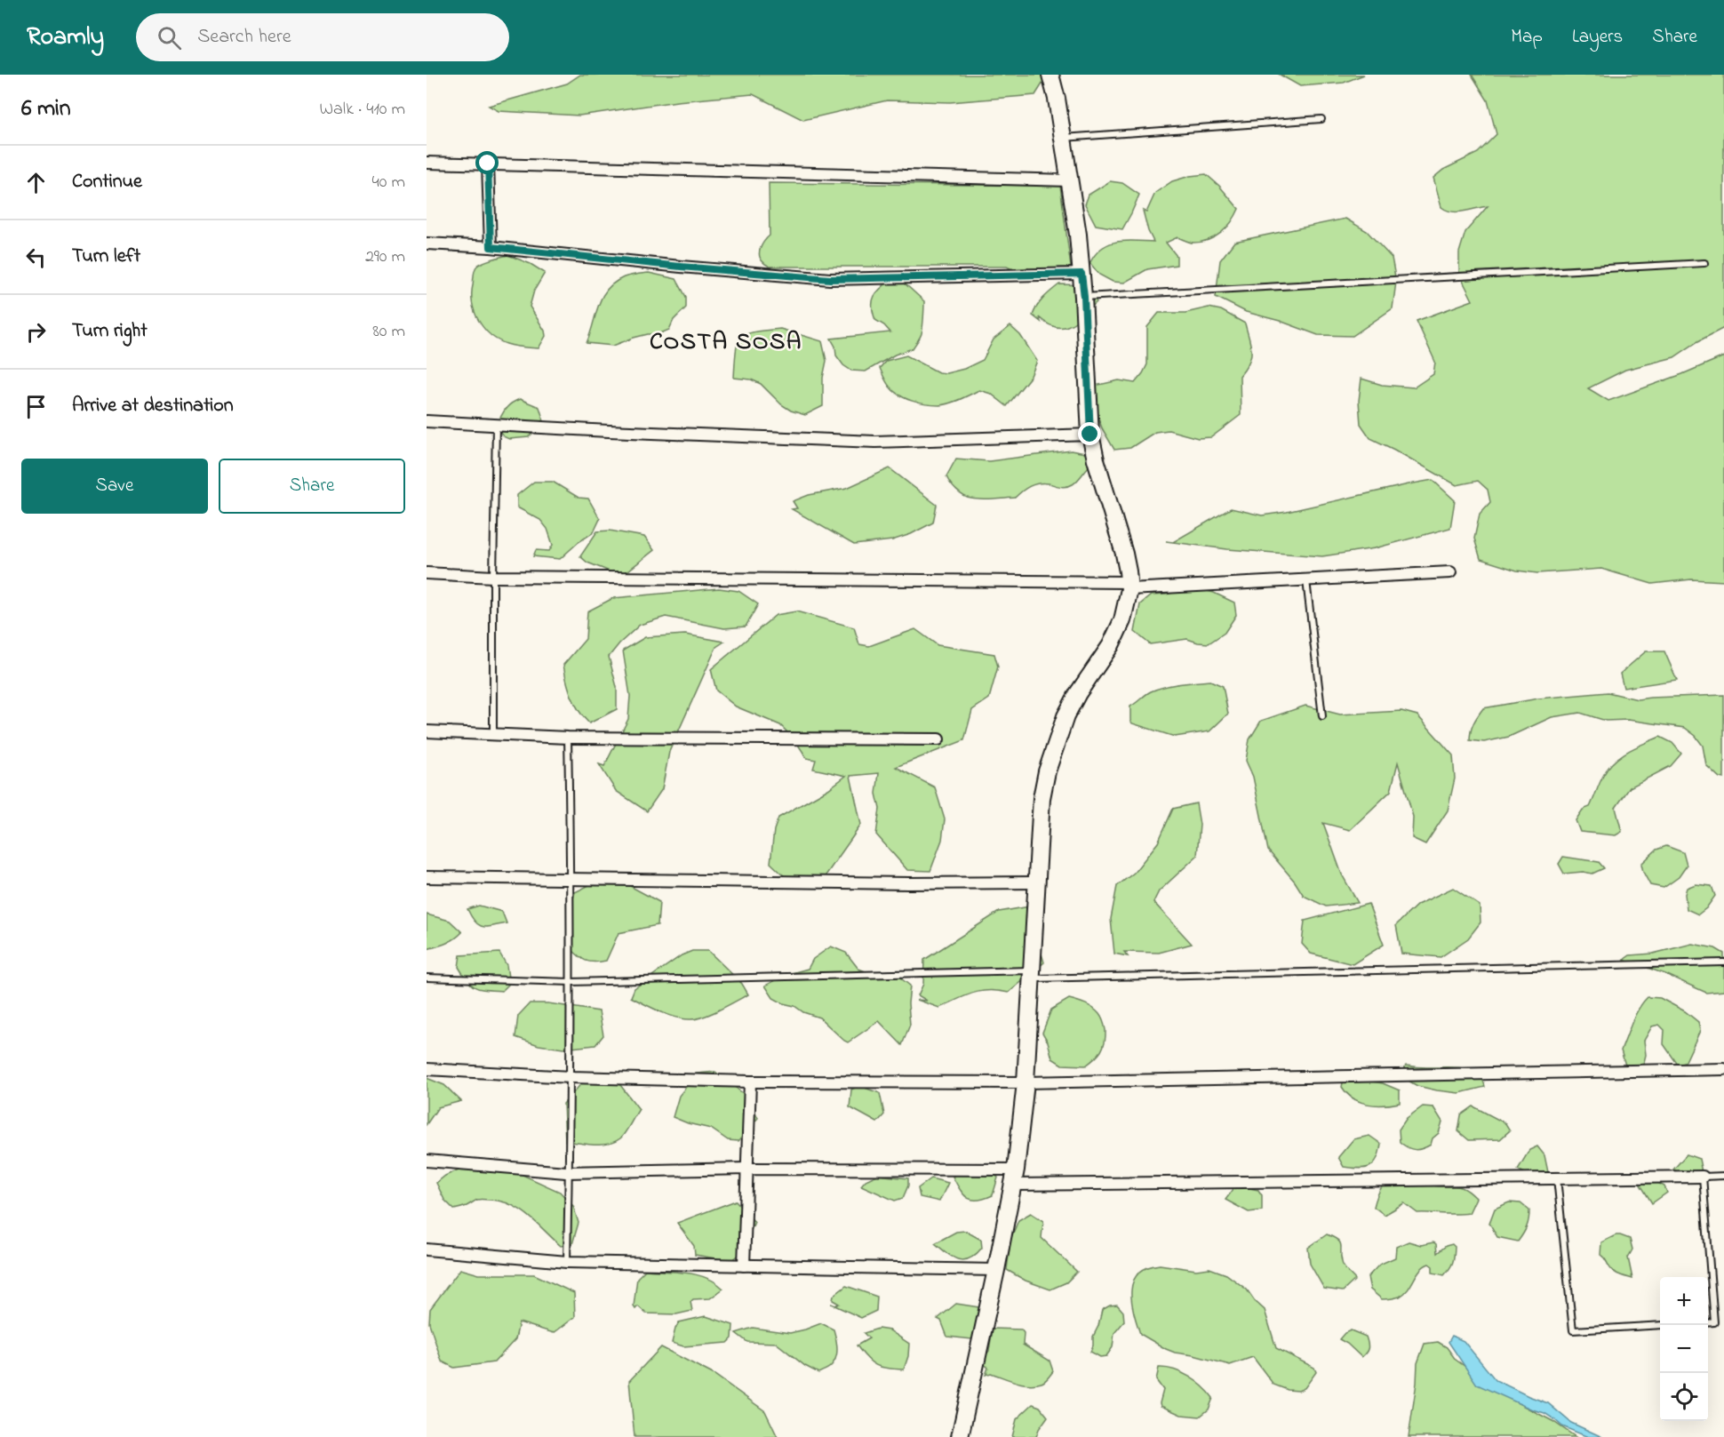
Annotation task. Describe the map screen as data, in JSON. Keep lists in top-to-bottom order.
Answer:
{
  "districts": ["COSTA SOSA"],
  "page": {
    "header": "Roamly",
    "search": "Search here",
    "nav": ["Map", "Layers", "Share"],
    "heading": ["6 min", "Walk · 410 m"],
    "list": [
      ["Continue", "40 m"],
      ["Turn left", "290 m"],
      ["Turn right", "80 m"],
      "Arrive at destination"
    ],
    "buttons": ["Save", "Share"],
    "map_buttons": ["+", "−"]
  }
}
